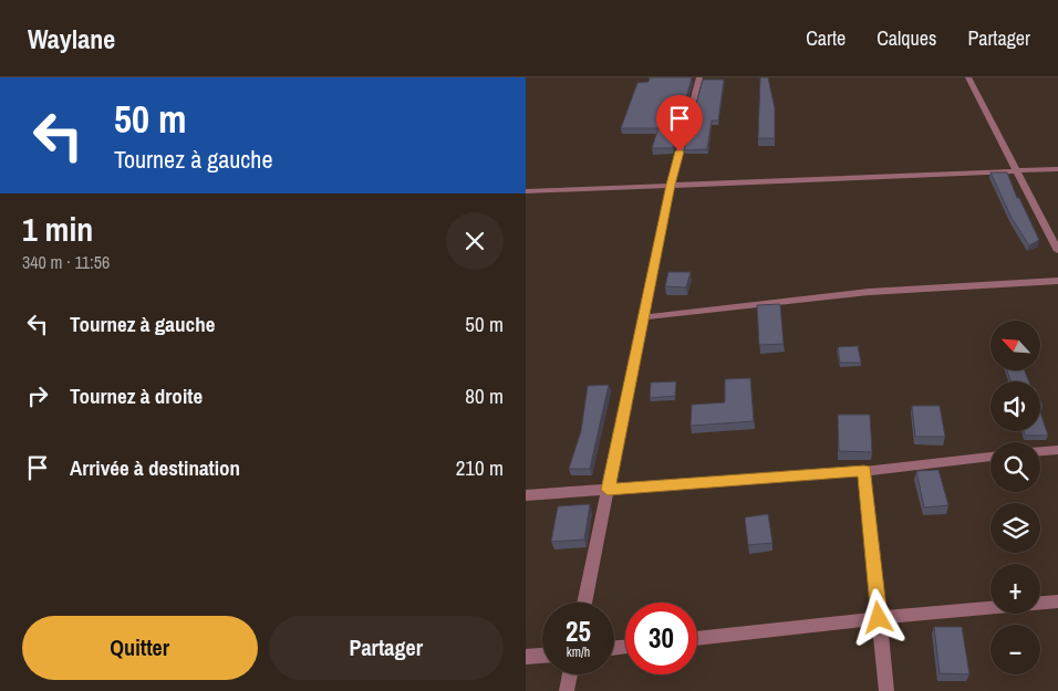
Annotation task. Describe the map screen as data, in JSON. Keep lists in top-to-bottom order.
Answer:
{
  "north": "top left",
  "page": {
    "header": "Waylane",
    "nav": ["Carte", "Calques", "Partager"],
    "turn": ["50 m", "Tournez à gauche"],
    "heading": ["1 min", "340 m · 11:56"],
    "list": [
      {
        "name": "Tournez à gauche",
        "value": "50 m"
      },
      {
        "name": "Tournez à droite",
        "value": "80 m"
      },
      {
        "name": "Arrivée à destination",
        "value": "210 m"
      }
    ],
    "map_buttons": ["+", "−"],
    "speed": "25 km/h",
    "limit": "30",
    "buttons": ["Quitter", "Partager"]
  }
}
